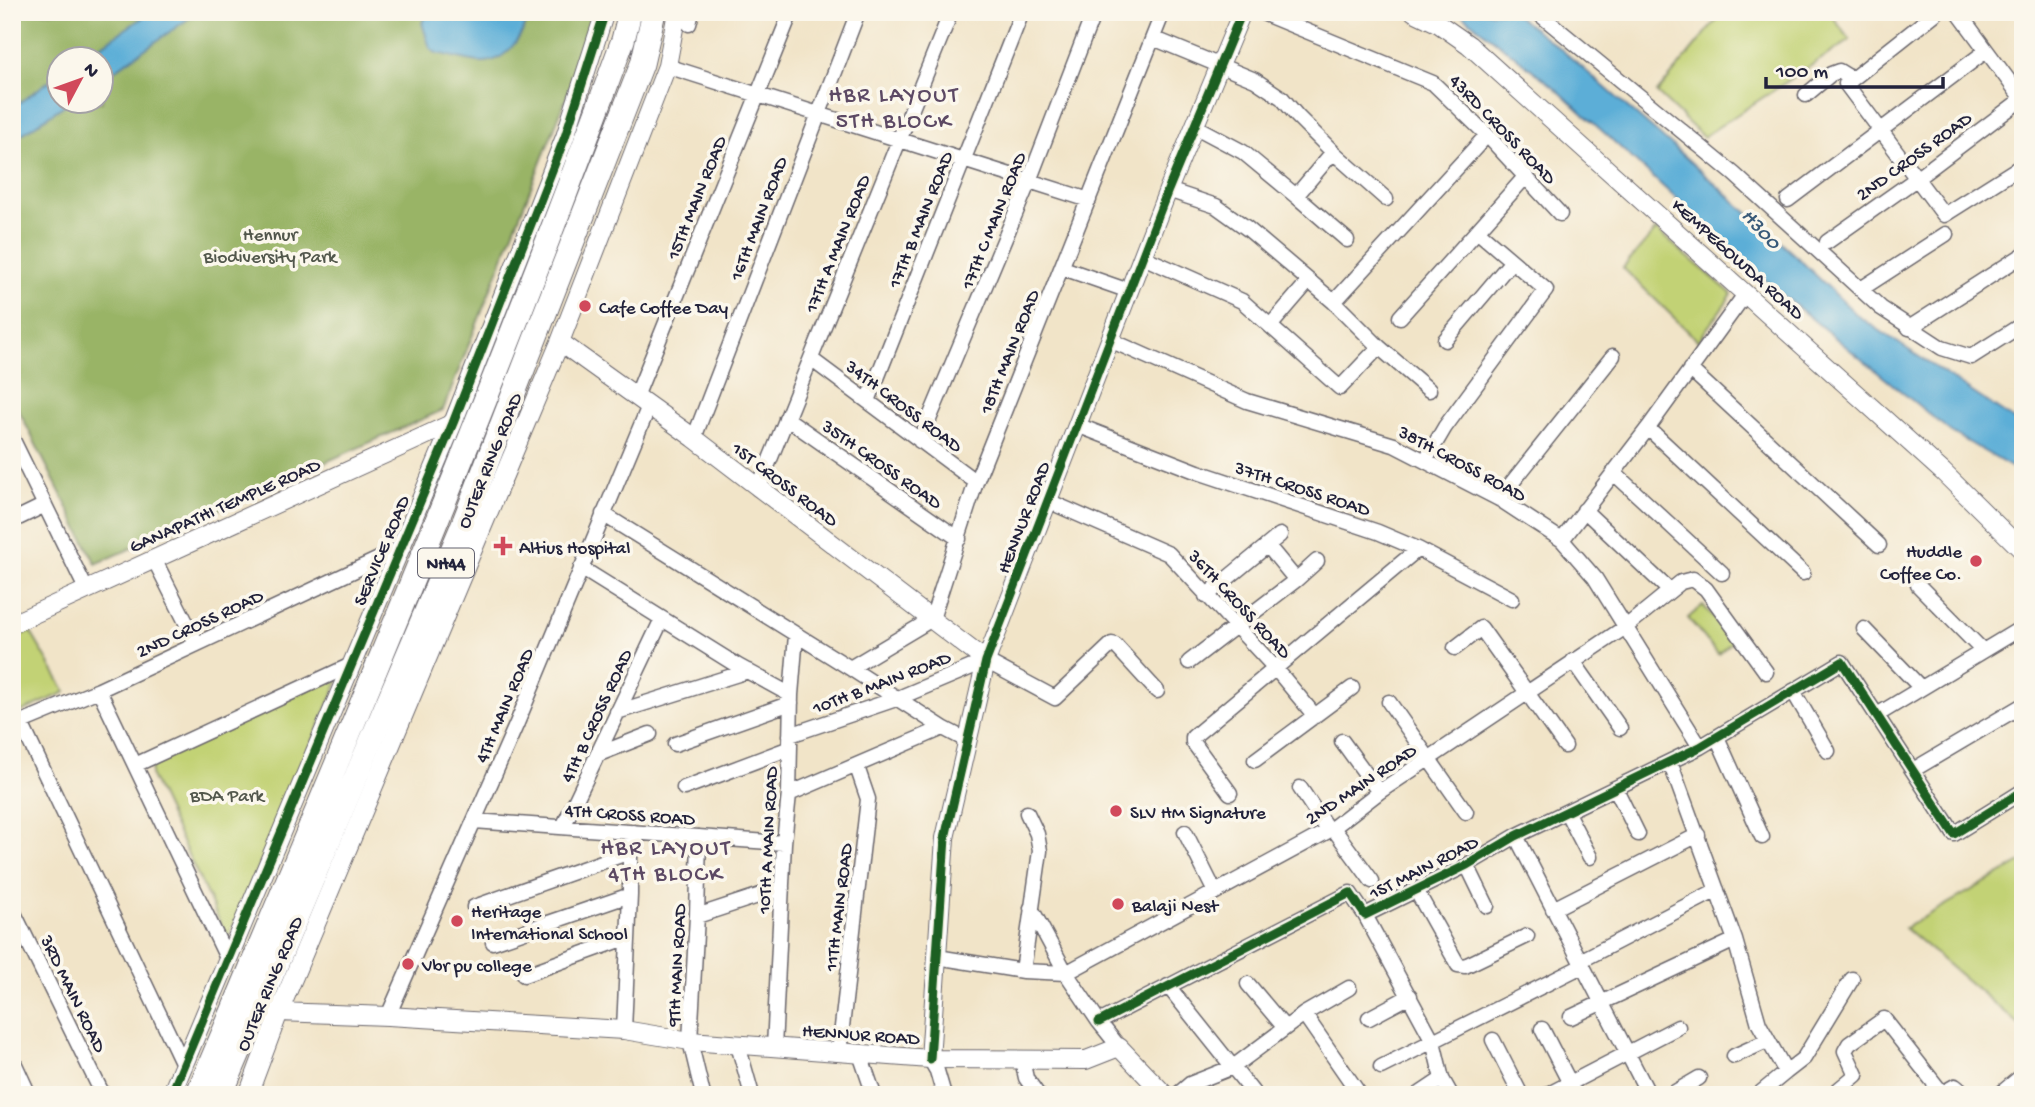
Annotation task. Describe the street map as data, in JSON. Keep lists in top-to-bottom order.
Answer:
{
  "streets": {
    "highway": ["OUTER RING ROAD", "NH44"],
    "street": [
      "43RD CROSS ROAD",
      "2ND CROSS ROAD",
      "15TH MAIN ROAD",
      "16TH MAIN ROAD",
      "17TH B MAIN ROAD",
      "17TH C MAIN ROAD",
      "17TH A MAIN ROAD",
      "KEMPEGOWDA ROAD",
      "18TH MAIN ROAD",
      "34TH CROSS ROAD",
      "38TH CROSS ROAD",
      "35TH CROSS ROAD",
      "1ST CROSS ROAD",
      "37TH CROSS ROAD",
      "GANAPATHI TEMPLE ROAD",
      "HENNUR ROAD",
      "SERVICE ROAD",
      "36TH CROSS ROAD",
      "10TH B MAIN ROAD",
      "4TH MAIN ROAD",
      "4TH B CROSS ROAD",
      "2ND MAIN ROAD",
      "4TH CROSS ROAD",
      "10TH A MAIN ROAD",
      "1ST MAIN ROAD",
      "11TH MAIN ROAD",
      "9TH MAIN ROAD",
      "3RD MAIN ROAD"
    ]
  },
  "crossings": [
    ["2ND CROSS ROAD", "SERVICE ROAD"],
    ["15TH MAIN ROAD", "1ST CROSS ROAD"],
    ["15TH MAIN ROAD", "4TH MAIN ROAD"],
    ["16TH MAIN ROAD", "1ST CROSS ROAD"],
    ["17TH B MAIN ROAD", "34TH CROSS ROAD"],
    ["17TH C MAIN ROAD", "34TH CROSS ROAD"],
    ["17TH A MAIN ROAD", "34TH CROSS ROAD"],
    ["17TH A MAIN ROAD", "35TH CROSS ROAD"],
    ["17TH A MAIN ROAD", "1ST CROSS ROAD"],
    ["18TH MAIN ROAD", "34TH CROSS ROAD"],
    ["18TH MAIN ROAD", "35TH CROSS ROAD"],
    ["18TH MAIN ROAD", "1ST CROSS ROAD"],
    ["38TH CROSS ROAD", "HENNUR ROAD"],
    ["38TH CROSS ROAD", "2ND MAIN ROAD"],
    ["38TH CROSS ROAD", "1ST MAIN ROAD"],
    ["1ST CROSS ROAD", "HENNUR ROAD"],
    ["1ST CROSS ROAD", "10TH B MAIN ROAD"],
    ["1ST CROSS ROAD", "4TH MAIN ROAD"],
    ["37TH CROSS ROAD", "HENNUR ROAD"],
    ["GANAPATHI TEMPLE ROAD", "SERVICE ROAD"],
    ["HENNUR ROAD", "36TH CROSS ROAD"],
    ["HENNUR ROAD", "10TH B MAIN ROAD"],
    ["HENNUR ROAD", "4TH MAIN ROAD"],
    ["HENNUR ROAD", "10TH A MAIN ROAD"],
    ["HENNUR ROAD", "11TH MAIN ROAD"],
    ["HENNUR ROAD", "9TH MAIN ROAD"],
    ["10TH B MAIN ROAD", "10TH A MAIN ROAD"],
    ["4TH MAIN ROAD", "4TH CROSS ROAD"],
    ["4TH B CROSS ROAD", "4TH CROSS ROAD"],
    ["4TH CROSS ROAD", "10TH A MAIN ROAD"],
    ["4TH CROSS ROAD", "9TH MAIN ROAD"]
  ],
  "districts": ["HBR LAYOUT 5TH BLOCK", "HBR LAYOUT 4TH BLOCK"],
  "water": ["H300"],
  "parks": ["Hennur Biodiversity Park", "BDA Park"],
  "places": {
    "other": [
      "Cafe Coffee Day",
      "Huddle Coffee Co.",
      "SLV HM Signature",
      "Balaji Nest",
      "Heritage International School",
      "Vbr pu college"
    ],
    "health": ["Altius Hospital"]
  },
  "scale_bar": "100 m",
  "north": "top right"
}
